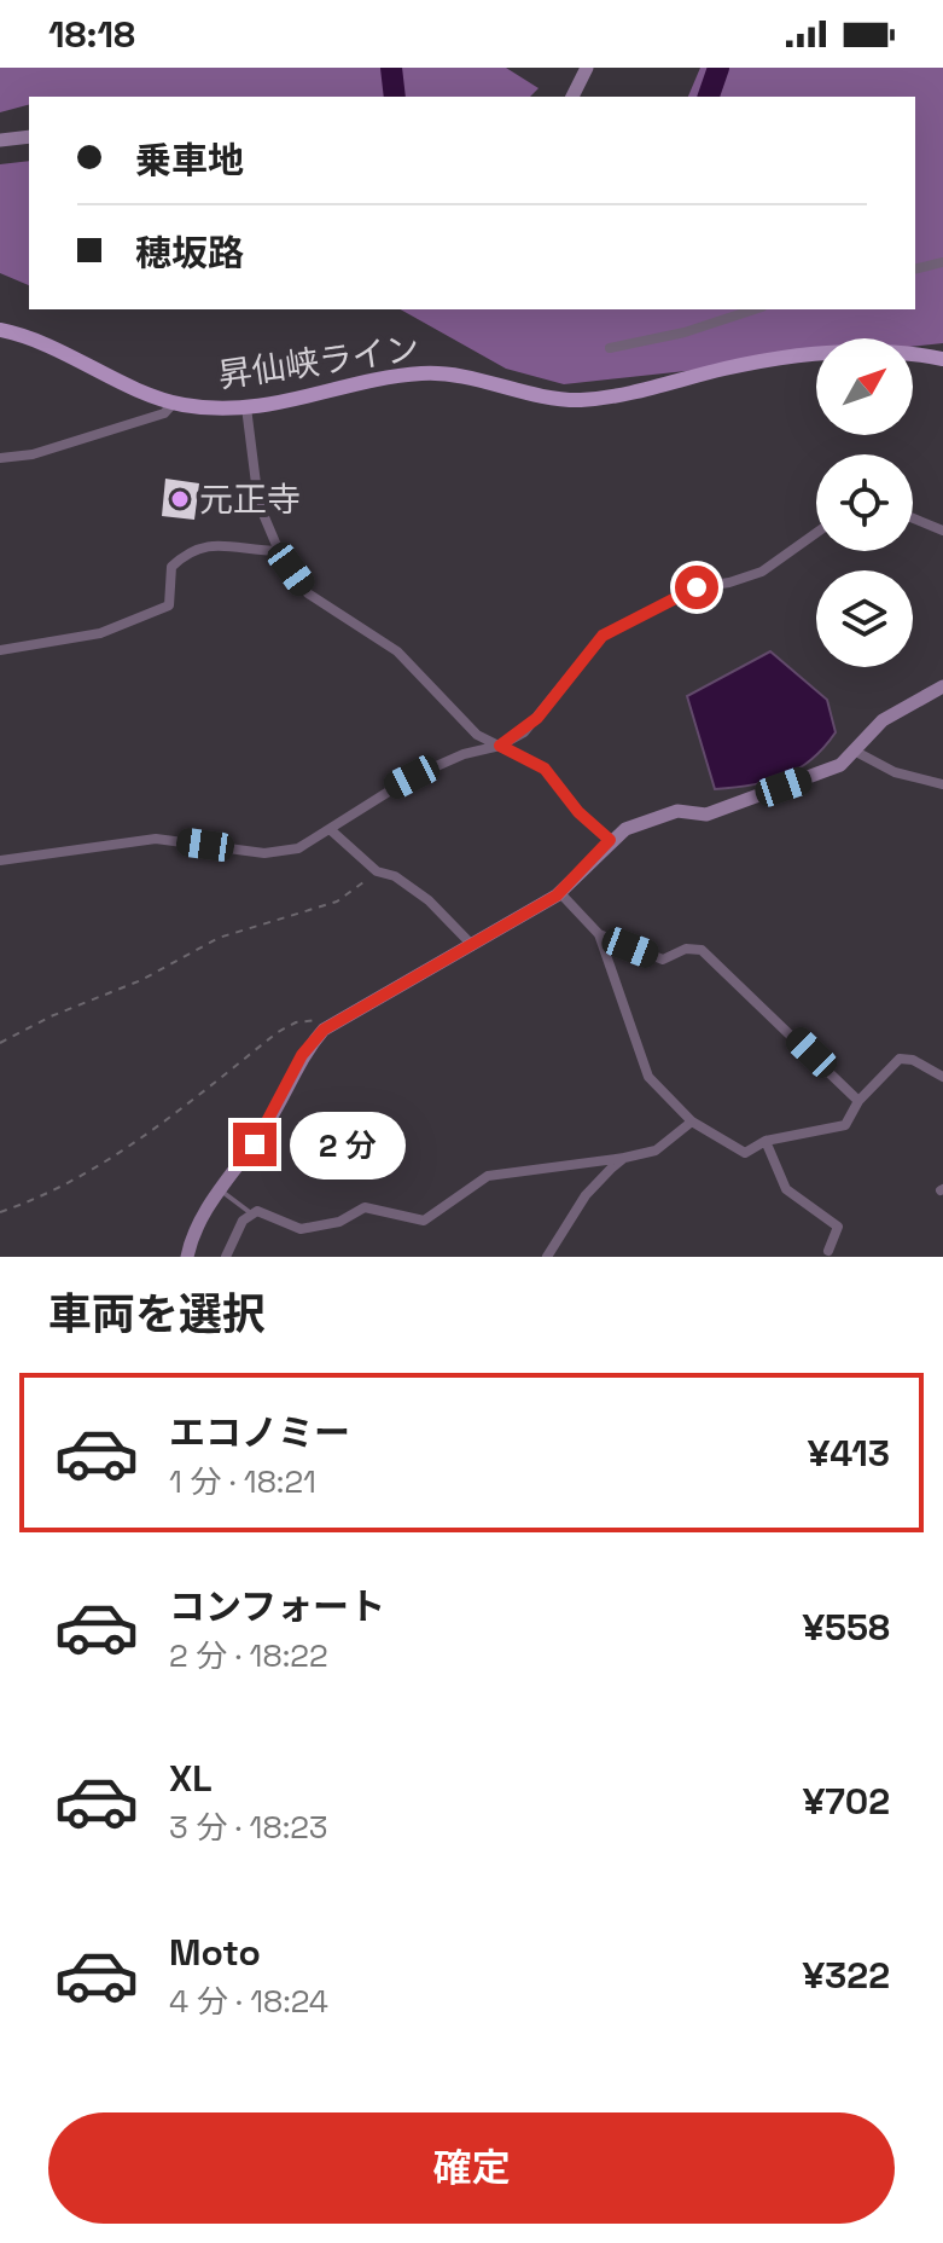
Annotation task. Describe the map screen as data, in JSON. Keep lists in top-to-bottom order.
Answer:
{
  "streets": {
    "main road": ["昇仙峡ライン"]
  },
  "places": ["元正寺"],
  "north": "top right",
  "page": {
    "status": "18:18",
    "banner": ["乗車地", "穂坂路"],
    "bubble": "2 分",
    "heading": "車両を選択",
    "list": [
      {
        "name": "エコノミー",
        "note": "1 分 · 18:21",
        "value": "¥413"
      },
      {
        "name": "コンフォート",
        "note": "2 分 · 18:22",
        "value": "¥558"
      },
      {
        "name": "XL",
        "note": "3 分 · 18:23",
        "value": "¥702"
      },
      {
        "name": "Moto",
        "note": "4 分 · 18:24",
        "value": "¥322"
      }
    ],
    "buttons": "確定"
  }
}
